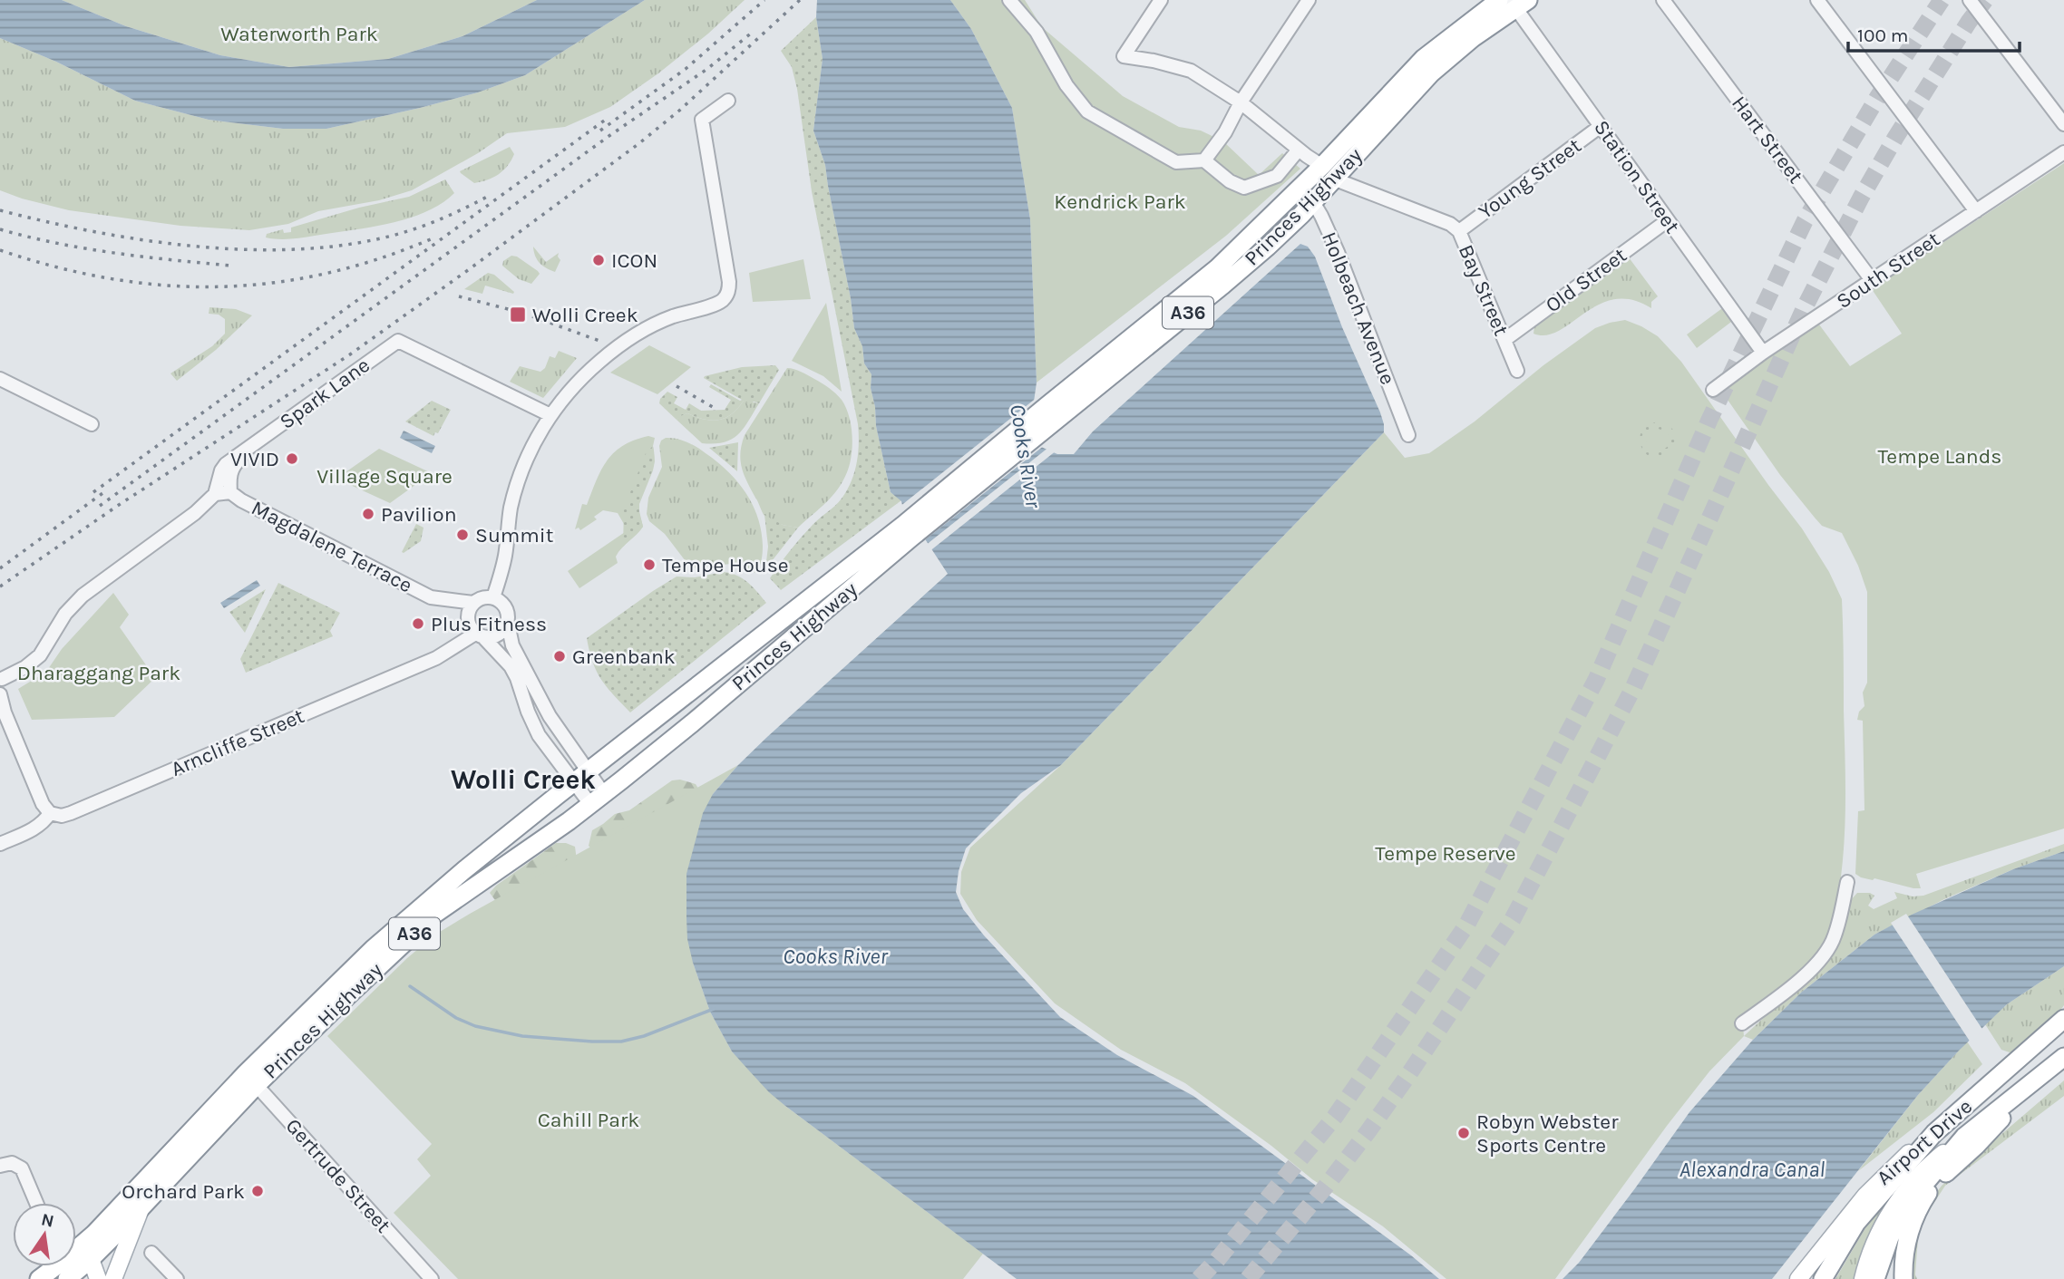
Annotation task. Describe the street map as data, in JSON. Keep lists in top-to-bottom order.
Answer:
{
  "streets": {
    "highway": ["Princes Highway", "A36", "Airport Drive"],
    "street": [
      "Hart Street",
      "Station Street",
      "Young Street",
      "South Street",
      "Old Street",
      "Bay Street",
      "Holbeach Avenue",
      "Spark Lane",
      "Magdalene Terrace",
      "Arncliffe Street",
      "Gertrude Street"
    ]
  },
  "crossings": [
    ["Hart Street", "South Street"],
    ["Station Street", "Young Street"],
    ["Station Street", "Princes Highway"],
    ["Station Street", "South Street"],
    ["Station Street", "Old Street"],
    ["Young Street", "Bay Street"],
    ["Princes Highway", "Bay Street"],
    ["Princes Highway", "Holbeach Avenue"],
    ["Princes Highway", "Gertrude Street"],
    ["Old Street", "Bay Street"],
    ["Spark Lane", "Magdalene Terrace"],
    ["Magdalene Terrace", "Arncliffe Street"]
  ],
  "districts": ["Wolli Creek"],
  "water": ["Cooks River", "Alexandra Canal"],
  "parks": [
    "Waterworth Park",
    "Kendrick Park",
    "Tempe Lands",
    "Village Square",
    "Dharaggang Park",
    "Tempe Reserve",
    "Cahill Park"
  ],
  "places": {
    "other": [
      "ICON",
      "VIVID",
      "Pavilion",
      "Summit",
      "Tempe House",
      "Plus Fitness",
      "Greenbank",
      "Robyn Webster Sports Centre",
      "Orchard Park"
    ],
    "transit": ["Wolli Creek"]
  },
  "scale_bar": "100 m",
  "north": "top"
}
